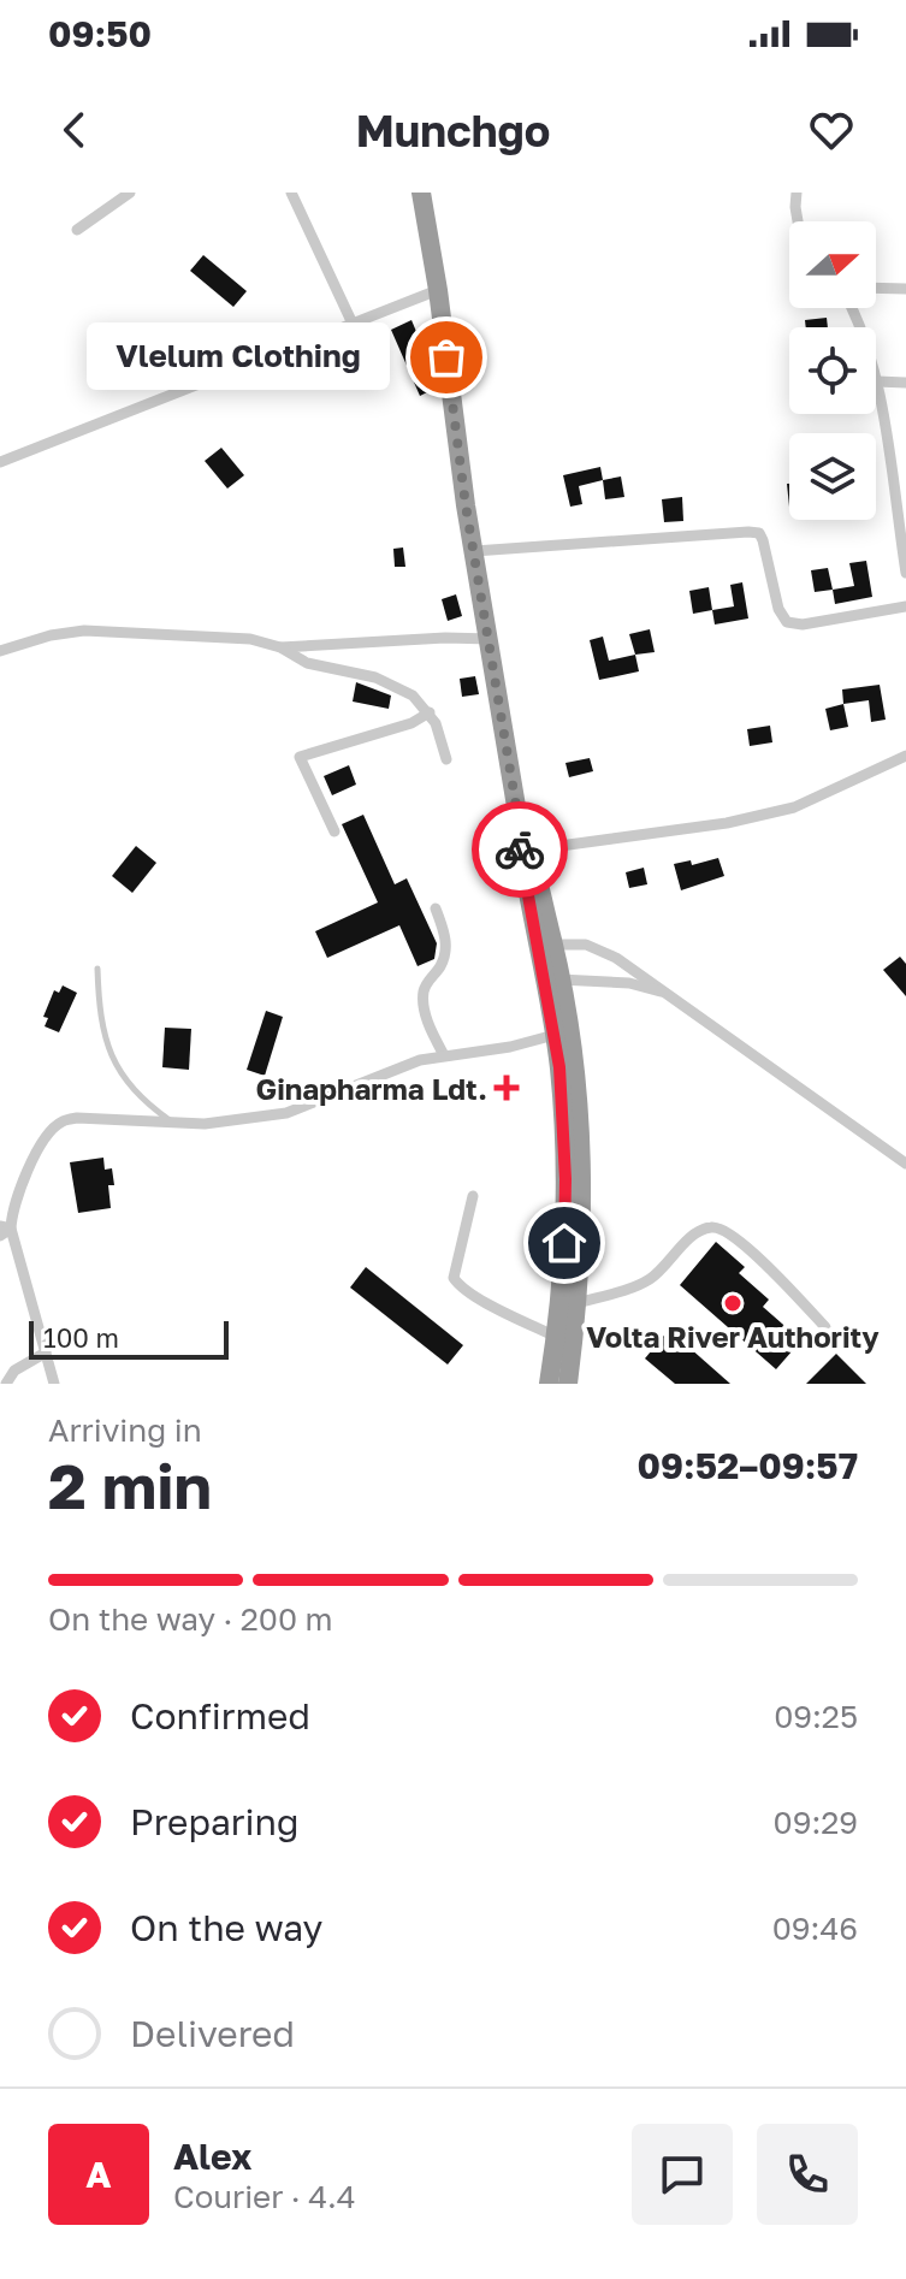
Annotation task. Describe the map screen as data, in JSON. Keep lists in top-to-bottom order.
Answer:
{
  "places": {
    "other": ["Vlelum Clothing", "Volta River Authority"],
    "health": ["Ginapharma Ldt."]
  },
  "scale_bar": "100 m",
  "north": "right",
  "page": {
    "status": "09:50",
    "header": "Munchgo",
    "bubble": "Vlelum Clothing",
    "scale": "100 m",
    "heading": ["2 min", "Arriving in", "09:52–09:57"],
    "panel": ["Alex", "Courier · 4.4"],
    "bar": "On the way · 200 m",
    "list": [
      ["Confirmed", "09:25"],
      ["Preparing", "09:29"],
      ["On the way", "09:46"],
      "Delivered"
    ],
    "round": "A"
  }
}
